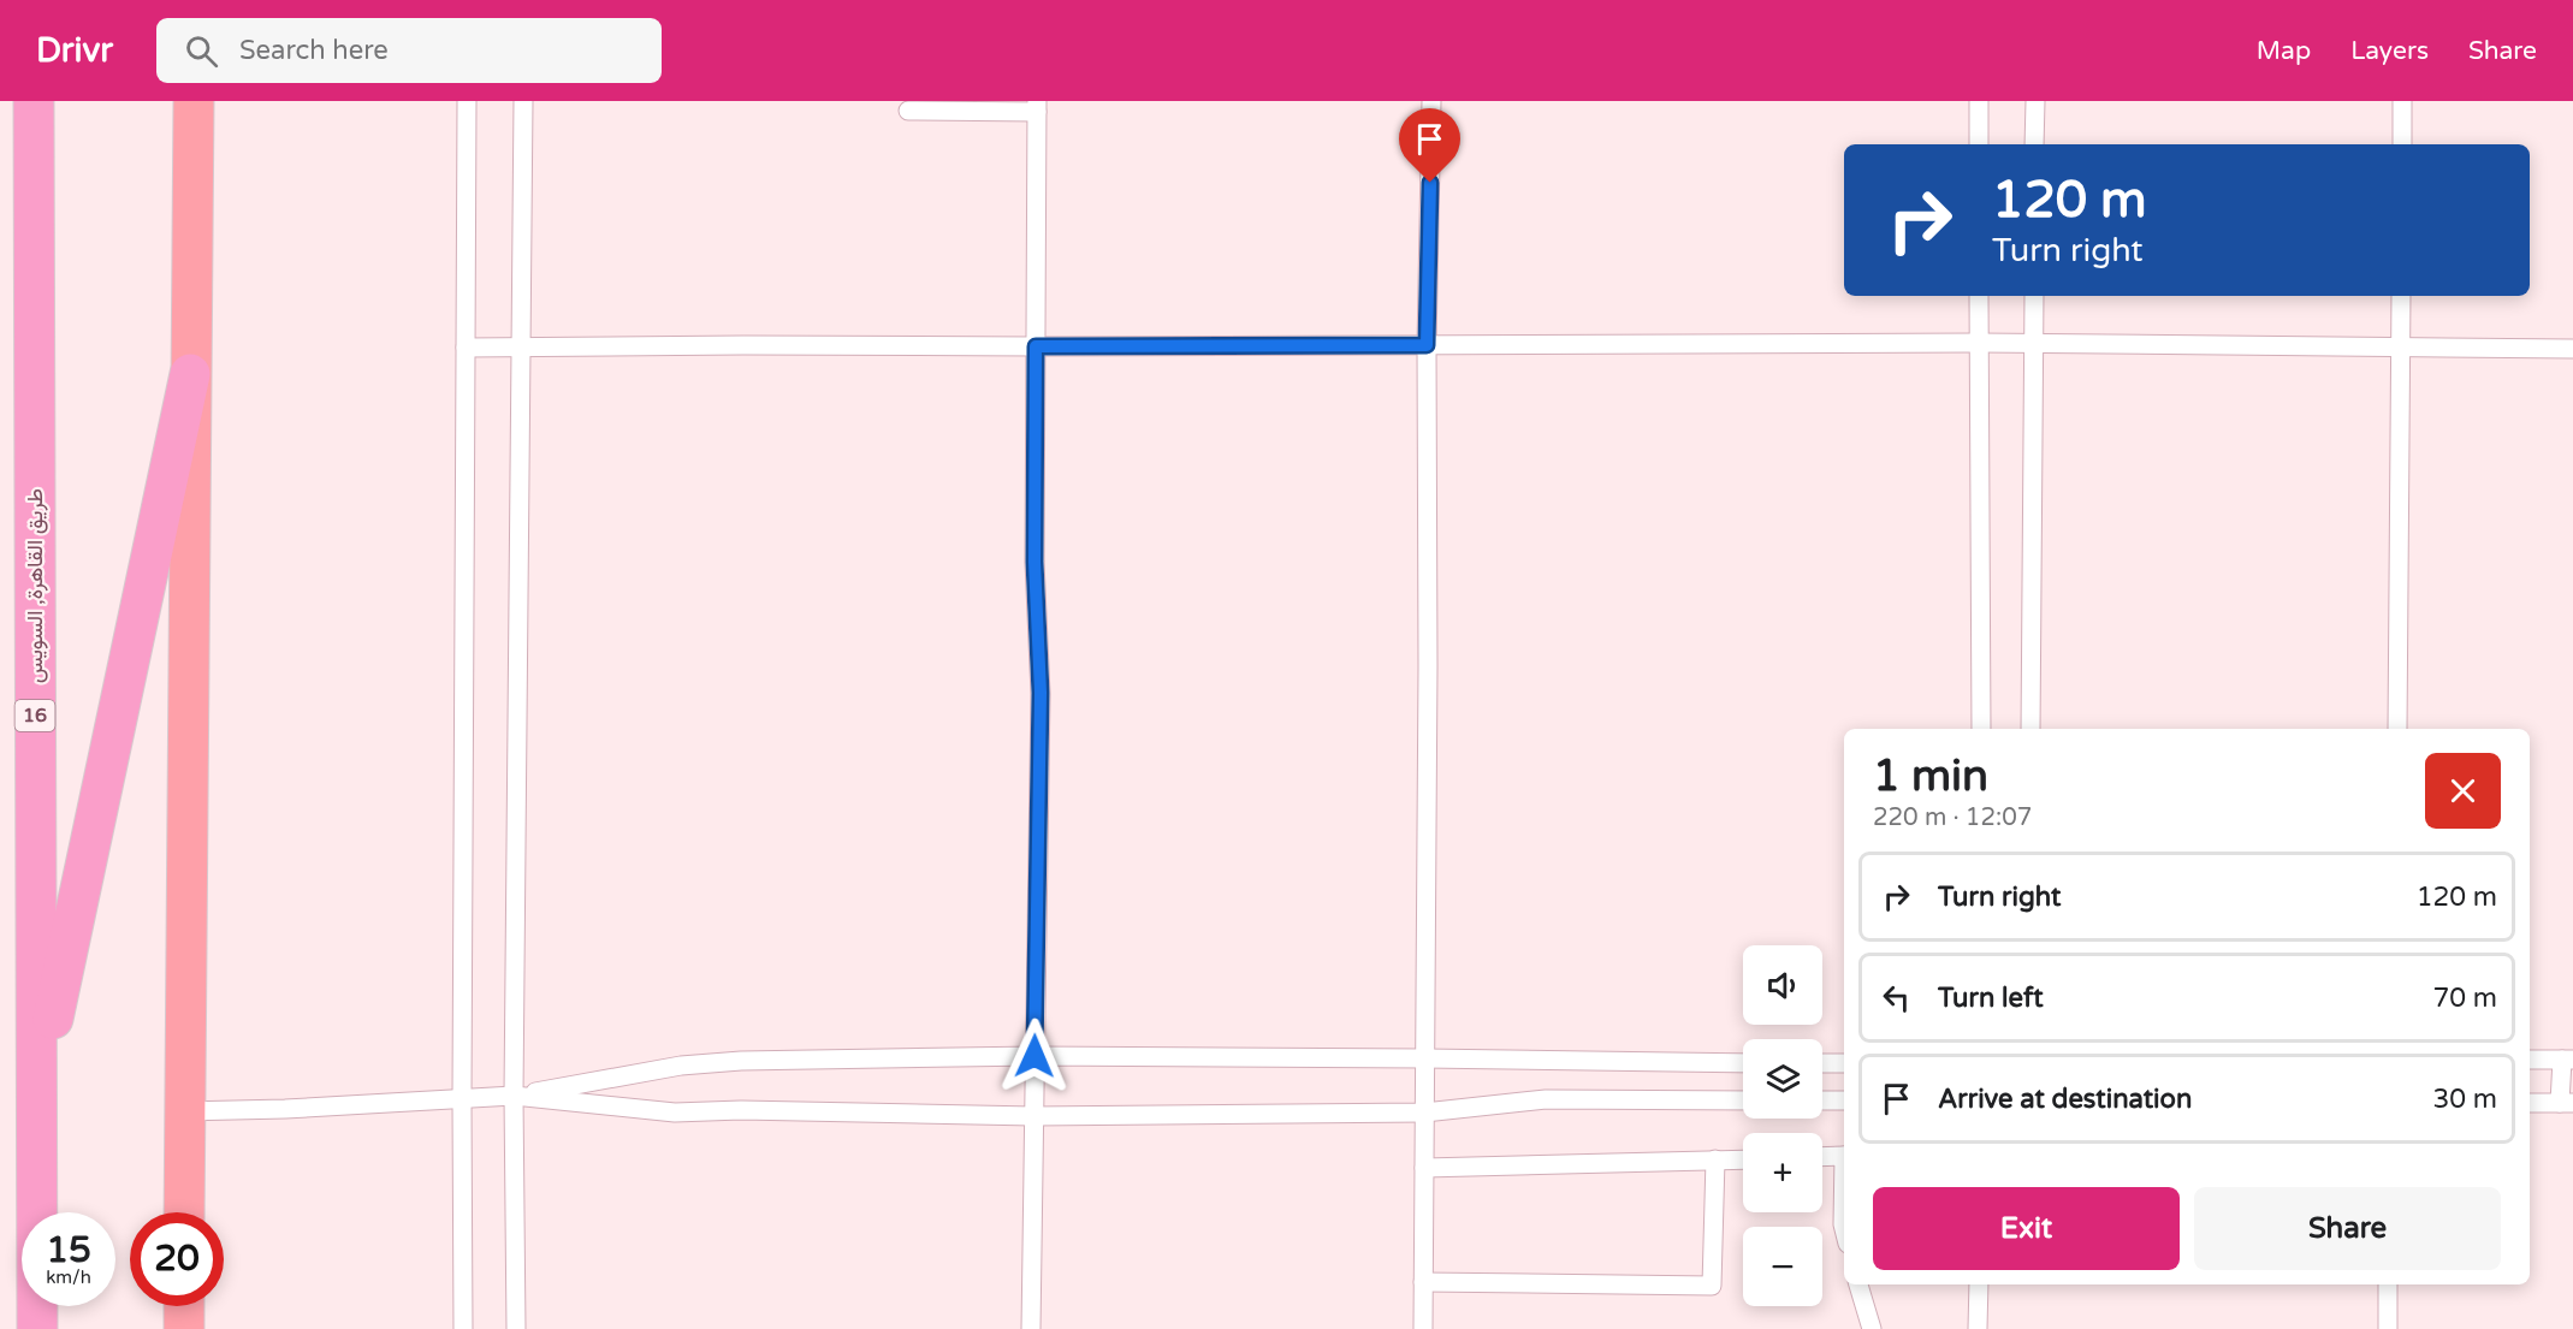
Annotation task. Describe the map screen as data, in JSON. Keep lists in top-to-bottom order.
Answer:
{
  "streets": {
    "highway": ["طريق القاهرة, السويس", "16"]
  },
  "crossings": [
    ["طريق القاهرة, السويس", "16"]
  ],
  "page": {
    "header": "Drivr",
    "search": "Search here",
    "nav": ["Map", "Layers", "Share"],
    "turn": ["120 m", "Turn right"],
    "heading": ["1 min", "220 m · 12:07"],
    "list": [
      {
        "name": "Turn right",
        "value": "120 m"
      },
      {
        "name": "Turn left",
        "value": "70 m"
      },
      {
        "name": "Arrive at destination",
        "value": "30 m"
      }
    ],
    "map_buttons": ["+", "−"],
    "buttons": ["Exit", "Share"],
    "speed": "15 km/h",
    "limit": "20"
  }
}
